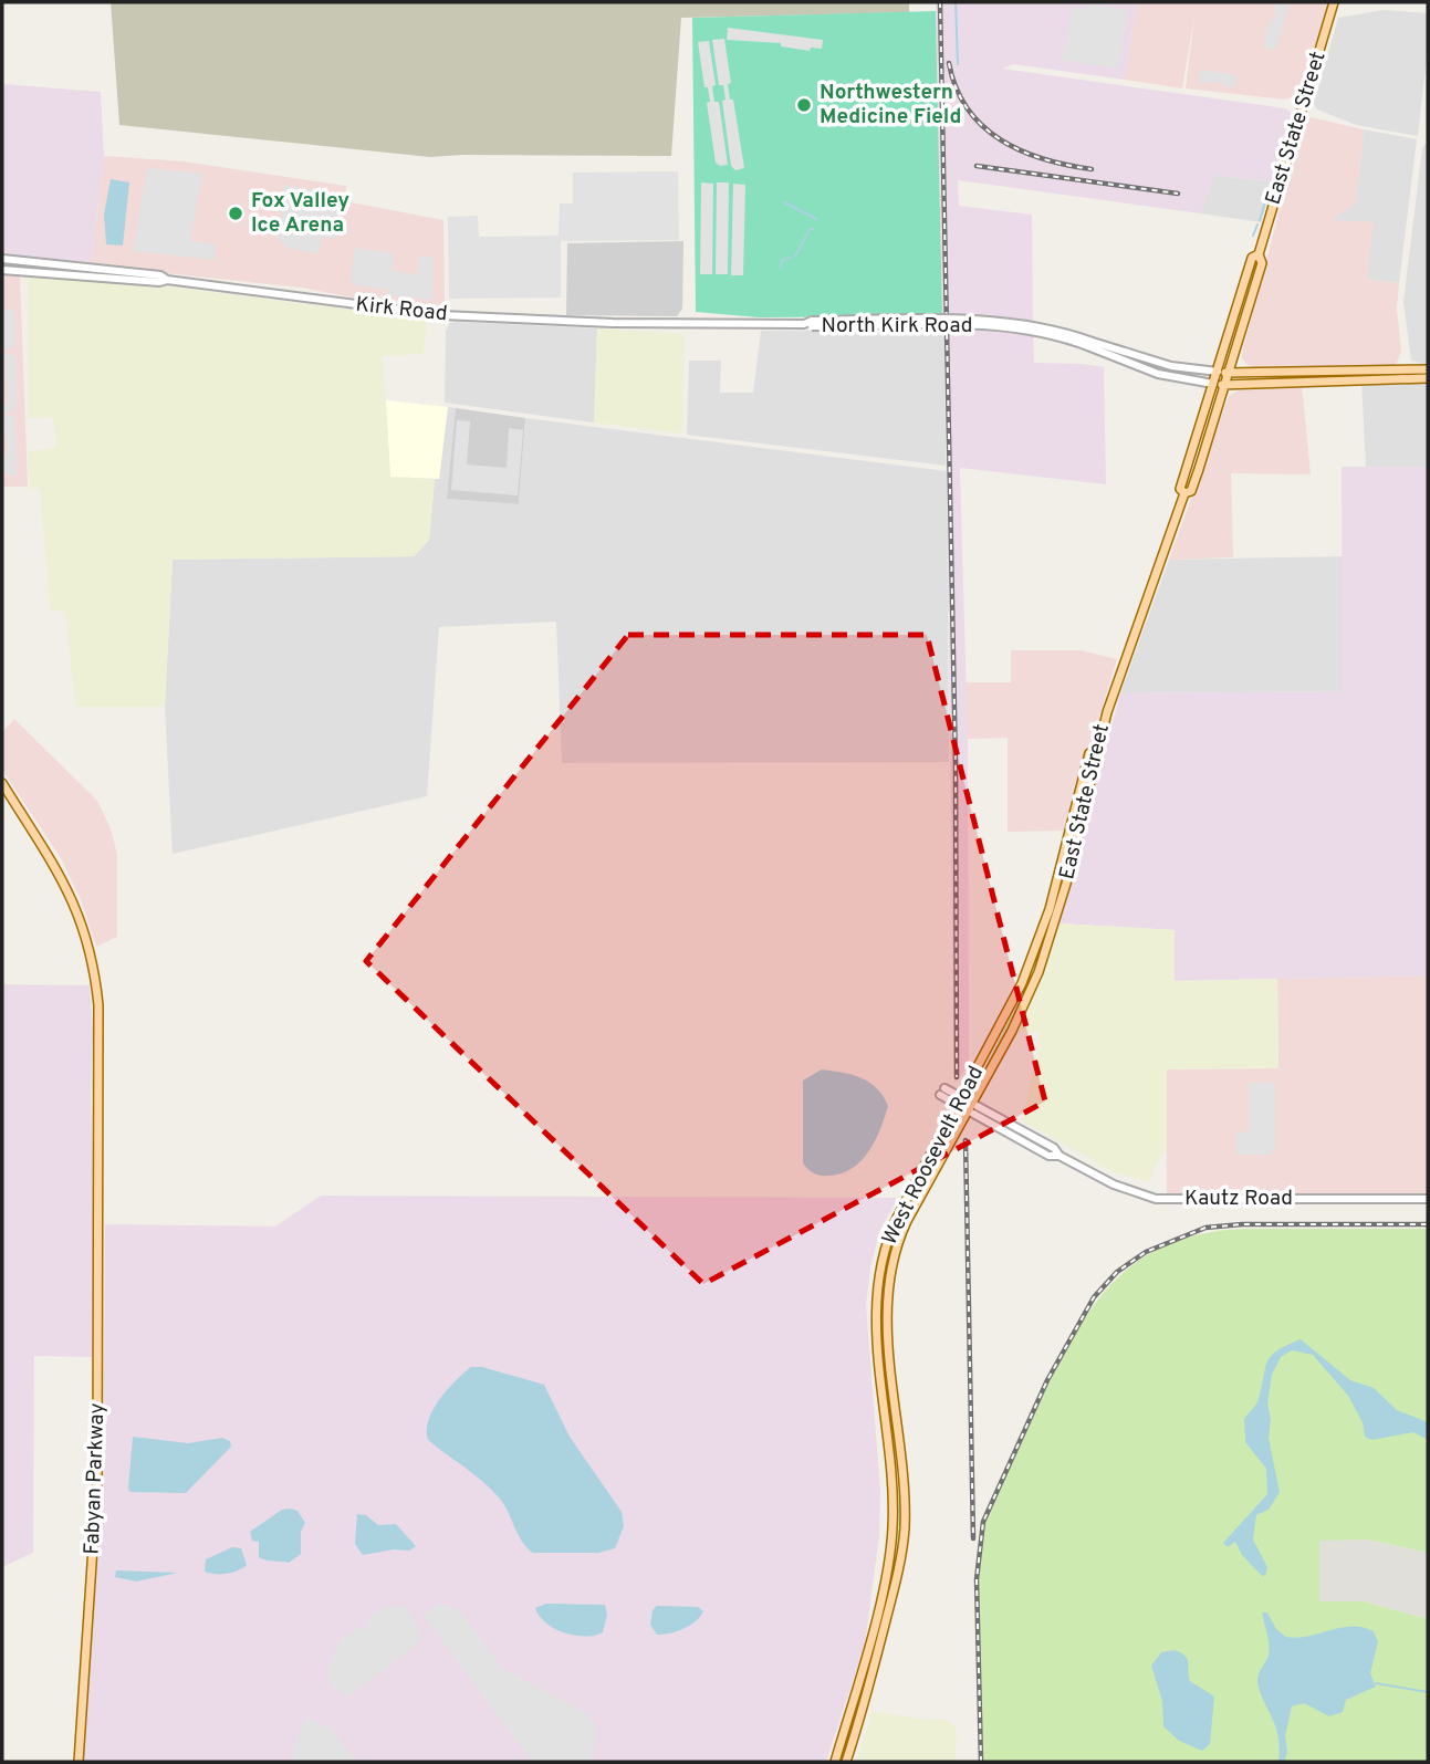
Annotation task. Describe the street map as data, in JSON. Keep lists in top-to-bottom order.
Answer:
{
  "streets": {
    "main road": [
      "East State Street",
      "North Kirk Road",
      "West Roosevelt Road",
      "Fabyan Parkway"
    ],
    "street": ["Kirk Road", "Kautz Road"]
  },
  "crossings": [
    ["East State Street", "North Kirk Road"],
    ["East State Street", "West Roosevelt Road"],
    ["East State Street", "Kautz Road"],
    ["Kirk Road", "North Kirk Road"],
    ["West Roosevelt Road", "Kautz Road"]
  ],
  "places": ["Northwestern Medicine Field", "Fox Valley Ice Arena"]
}
